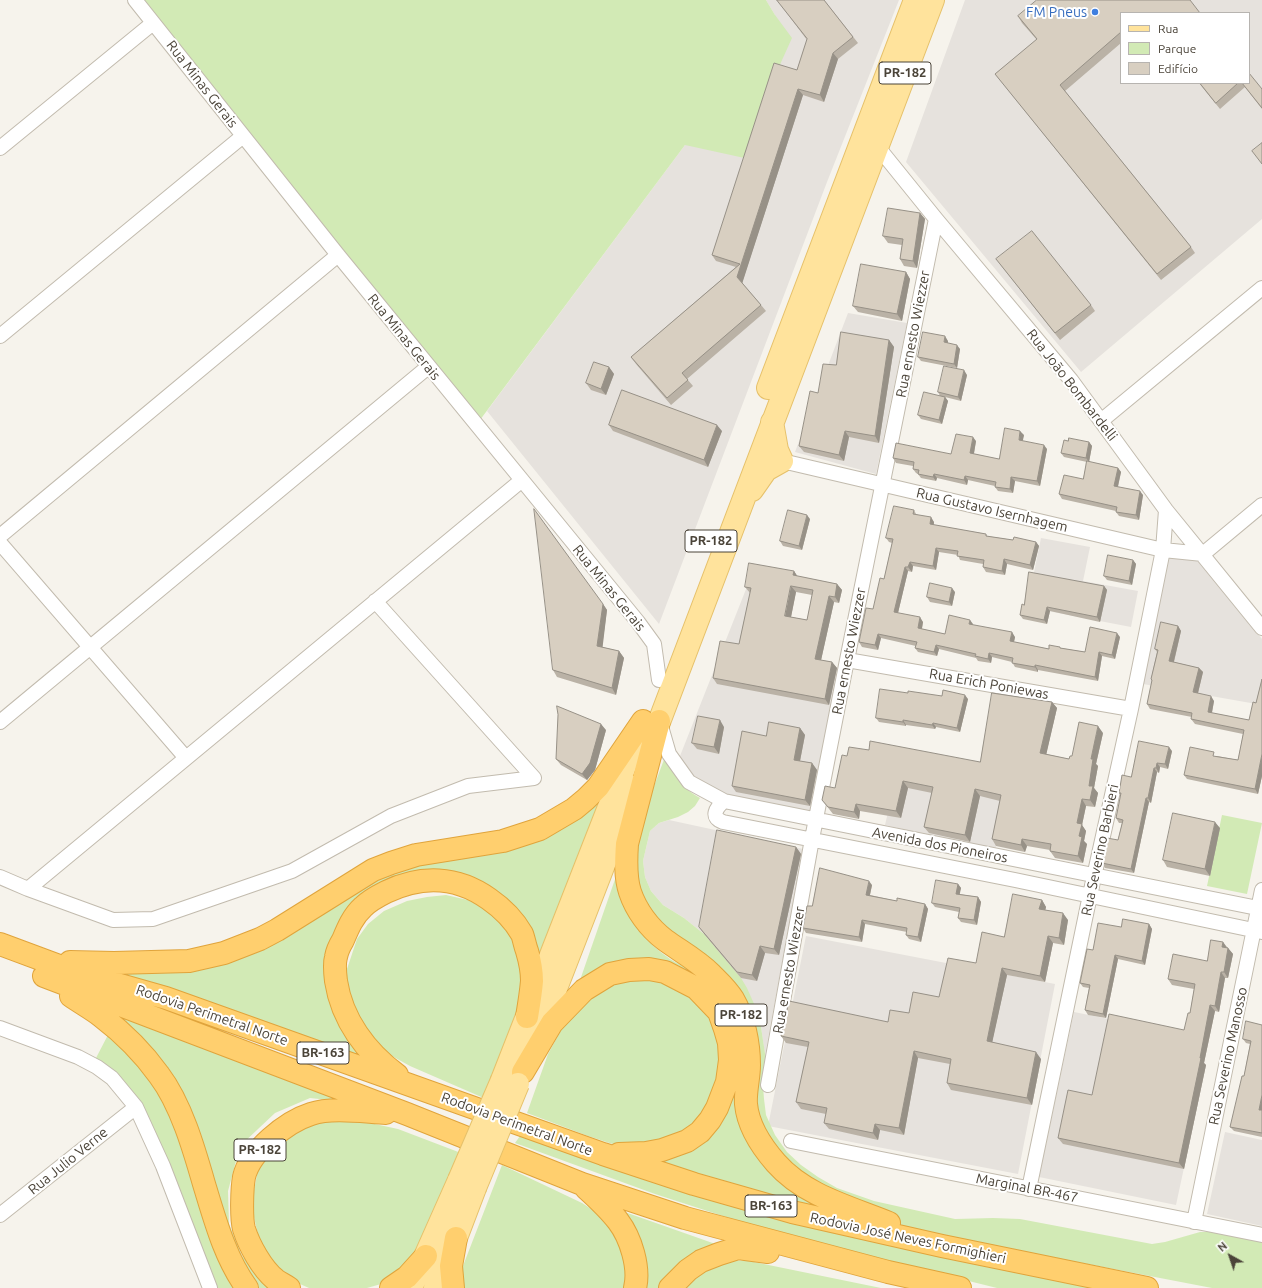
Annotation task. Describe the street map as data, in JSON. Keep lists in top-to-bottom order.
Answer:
{
  "streets": {
    "highway": [
      "PR-182",
      "Rodovia Perimetral Norte",
      "BR-163",
      "Rodovia José Neves Formighieri"
    ],
    "street": [
      "Rua Minas Gerais",
      "Rua ernesto Wiezzer",
      "Rua João Bombardelli",
      "Rua Gustavo Isernhagem",
      "Rua Erich Poniewas",
      "Avenida dos Pioneiros",
      "Rua Severino Barbieri",
      "Rua Severino Manosso",
      "Rua Julio Verne",
      "Marginal BR-467"
    ]
  },
  "crossings": [
    ["PR-182", "Rua Minas Gerais"],
    ["PR-182", "Rua João Bombardelli"],
    ["PR-182", "Avenida dos Pioneiros"],
    ["PR-182", "Rodovia Perimetral Norte"],
    ["PR-182", "Rodovia José Neves Formighieri"],
    ["Rua ernesto Wiezzer", "Rua João Bombardelli"],
    ["Rua ernesto Wiezzer", "Rua Gustavo Isernhagem"],
    ["Rua ernesto Wiezzer", "Rua Erich Poniewas"],
    ["Rua ernesto Wiezzer", "Avenida dos Pioneiros"],
    ["Rua João Bombardelli", "Rua Gustavo Isernhagem"],
    ["Rua João Bombardelli", "Rua Severino Barbieri"],
    ["Rua Gustavo Isernhagem", "Rua Severino Barbieri"],
    ["Rua Erich Poniewas", "Rua Severino Barbieri"],
    ["Avenida dos Pioneiros", "Rua Severino Barbieri"],
    ["Avenida dos Pioneiros", "Rua Severino Manosso"],
    ["Rua Severino Barbieri", "Marginal BR-467"],
    ["Rodovia Perimetral Norte", "BR-163"],
    ["Rodovia Perimetral Norte", "Rodovia José Neves Formighieri"],
    ["Rua Severino Manosso", "Marginal BR-467"]
  ],
  "places": ["FM Pneus"],
  "legend": ["Rua", "Parque", "Edifício"],
  "north": "top left"
}
